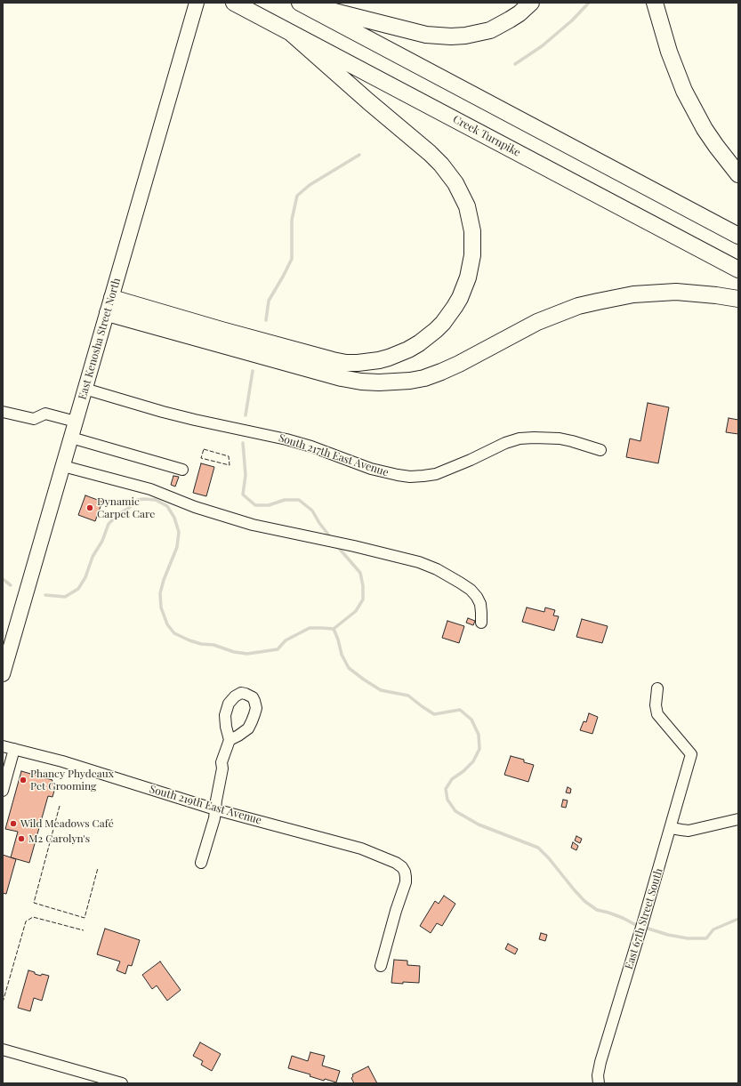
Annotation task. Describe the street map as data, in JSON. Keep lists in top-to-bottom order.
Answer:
{
  "streets": {
    "highway": ["Creek Turnpike"],
    "main road": ["East Kenosha Street North"],
    "street": ["South 217th East Avenue", "South 219th East Avenue", "East 67th Street South"]
  },
  "crossings": [
    ["East Kenosha Street North", "South 217th East Avenue"]
  ],
  "places": [
    "Dynamic Carpet Care",
    "Phancy Phydeaux Pet Grooming",
    "Wild Meadows Café",
    "M2 Carolyn's"
  ]
}
